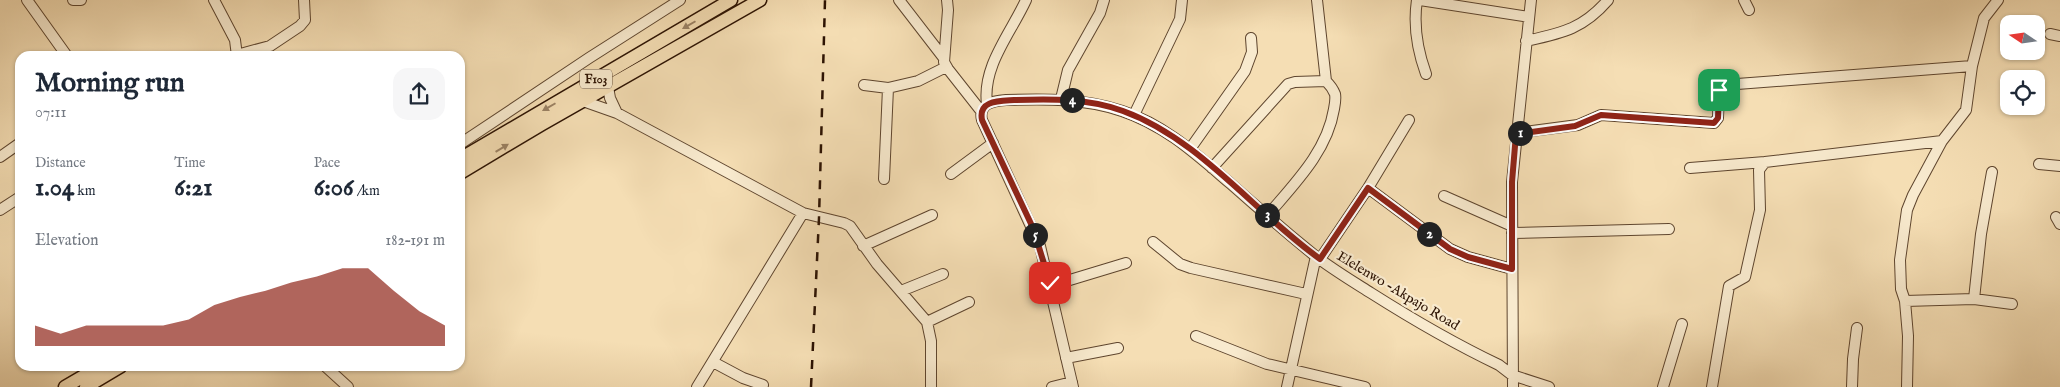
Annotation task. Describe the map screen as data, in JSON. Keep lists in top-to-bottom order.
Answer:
{
  "streets": {
    "main road": ["F103"],
    "street": ["Elelenwo -Akpajo Road"]
  },
  "north": "left",
  "page": {
    "heading": ["Morning run", "07:11"],
    "pins": [
      "4",
      "1",
      "3",
      "2",
      "5"
    ],
    "stats": [
      ["Distance", "1.04 km"],
      ["Time", "6:21"],
      ["Pace", "6:06 /km"]
    ],
    "chart": ["Elevation", "182–191 m"]
  }
}
